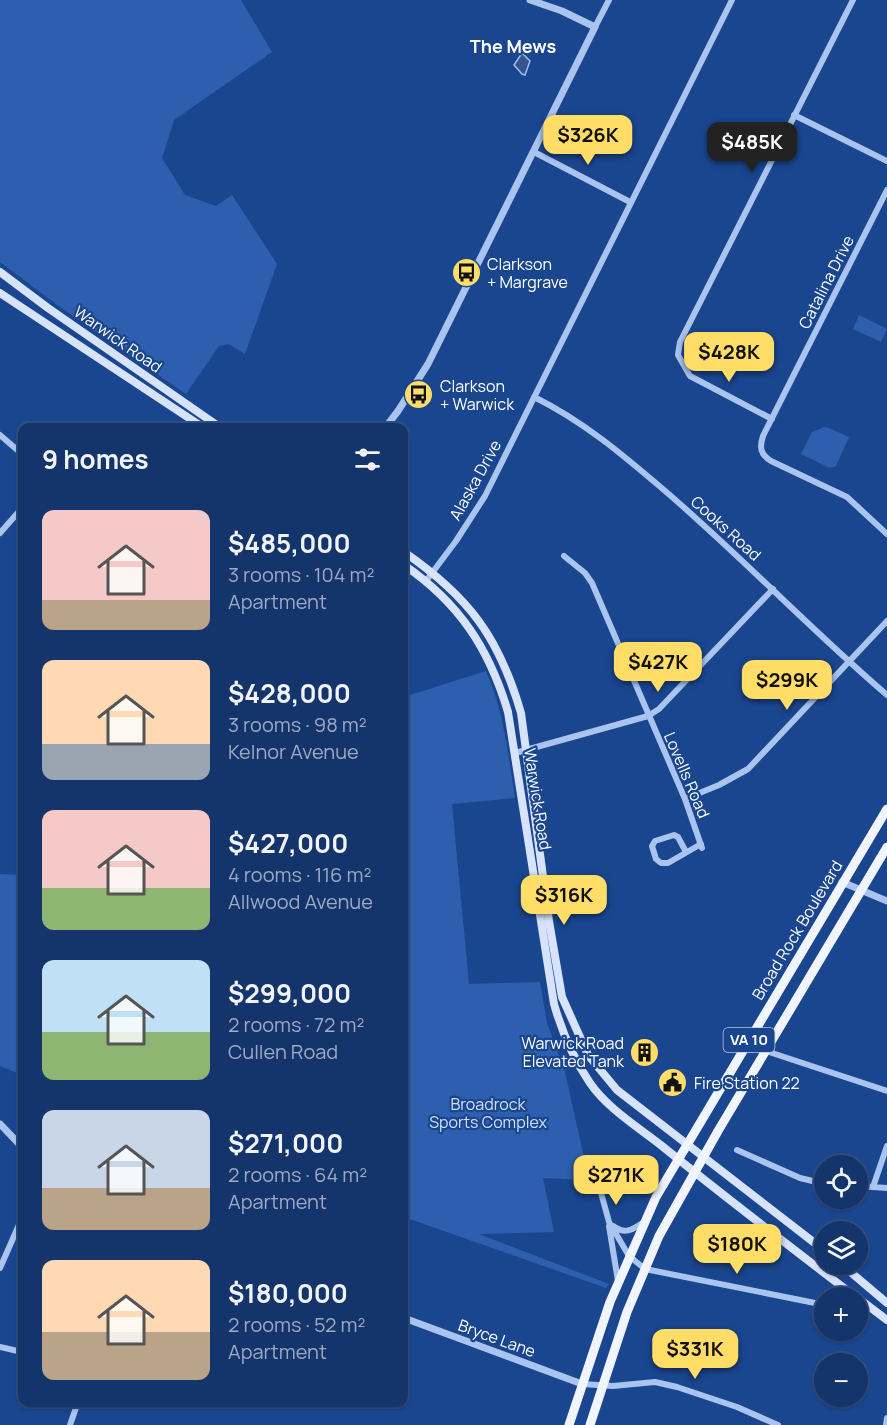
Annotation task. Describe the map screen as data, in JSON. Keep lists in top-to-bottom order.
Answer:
{
  "streets": {
    "main road": ["Warwick Road", "Broad Rock Boulevard", "VA 10"],
    "street": [
      "Catalina Drive",
      "Alaska Drive",
      "Cooks Road",
      "Lovells Road",
      "Bryce Lane"
    ]
  },
  "crossings": [
    ["Warwick Road", "Alaska Drive"],
    ["Warwick Road", "Broad Rock Boulevard"],
    ["Alaska Drive", "Cooks Road"],
    ["Broad Rock Boulevard", "Bryce Lane"]
  ],
  "districts": ["The Mews"],
  "parks": ["Broadrock Sports Complex"],
  "places": {
    "bus stop": ["Clarkson + Margrave", "Clarkson + Warwick"],
    "building": ["Warwick Road Elevated Tank"],
    "public building": ["Fire Station 22"]
  },
  "page": {
    "price": [
      "$326K",
      "$485K",
      "$428K",
      "$427K",
      "$299K",
      "$316K",
      "$271K",
      "$180K",
      "$331K"
    ],
    "heading": "9 homes",
    "list": [
      {
        "name": "$485,000",
        "note": "3 rooms · 104 m² · Apartment"
      },
      {
        "name": "$428,000",
        "note": "3 rooms · 98 m² · Kelnor Avenue"
      },
      {
        "name": "$427,000",
        "note": "4 rooms · 116 m² · Allwood Avenue"
      },
      {
        "name": "$299,000",
        "note": "2 rooms · 72 m² · Cullen Road"
      },
      {
        "name": "$271,000",
        "note": "2 rooms · 64 m² · Apartment"
      },
      {
        "name": "$180,000",
        "note": "2 rooms · 52 m² · Apartment"
      }
    ],
    "map_buttons": ["+", "−"]
  }
}
